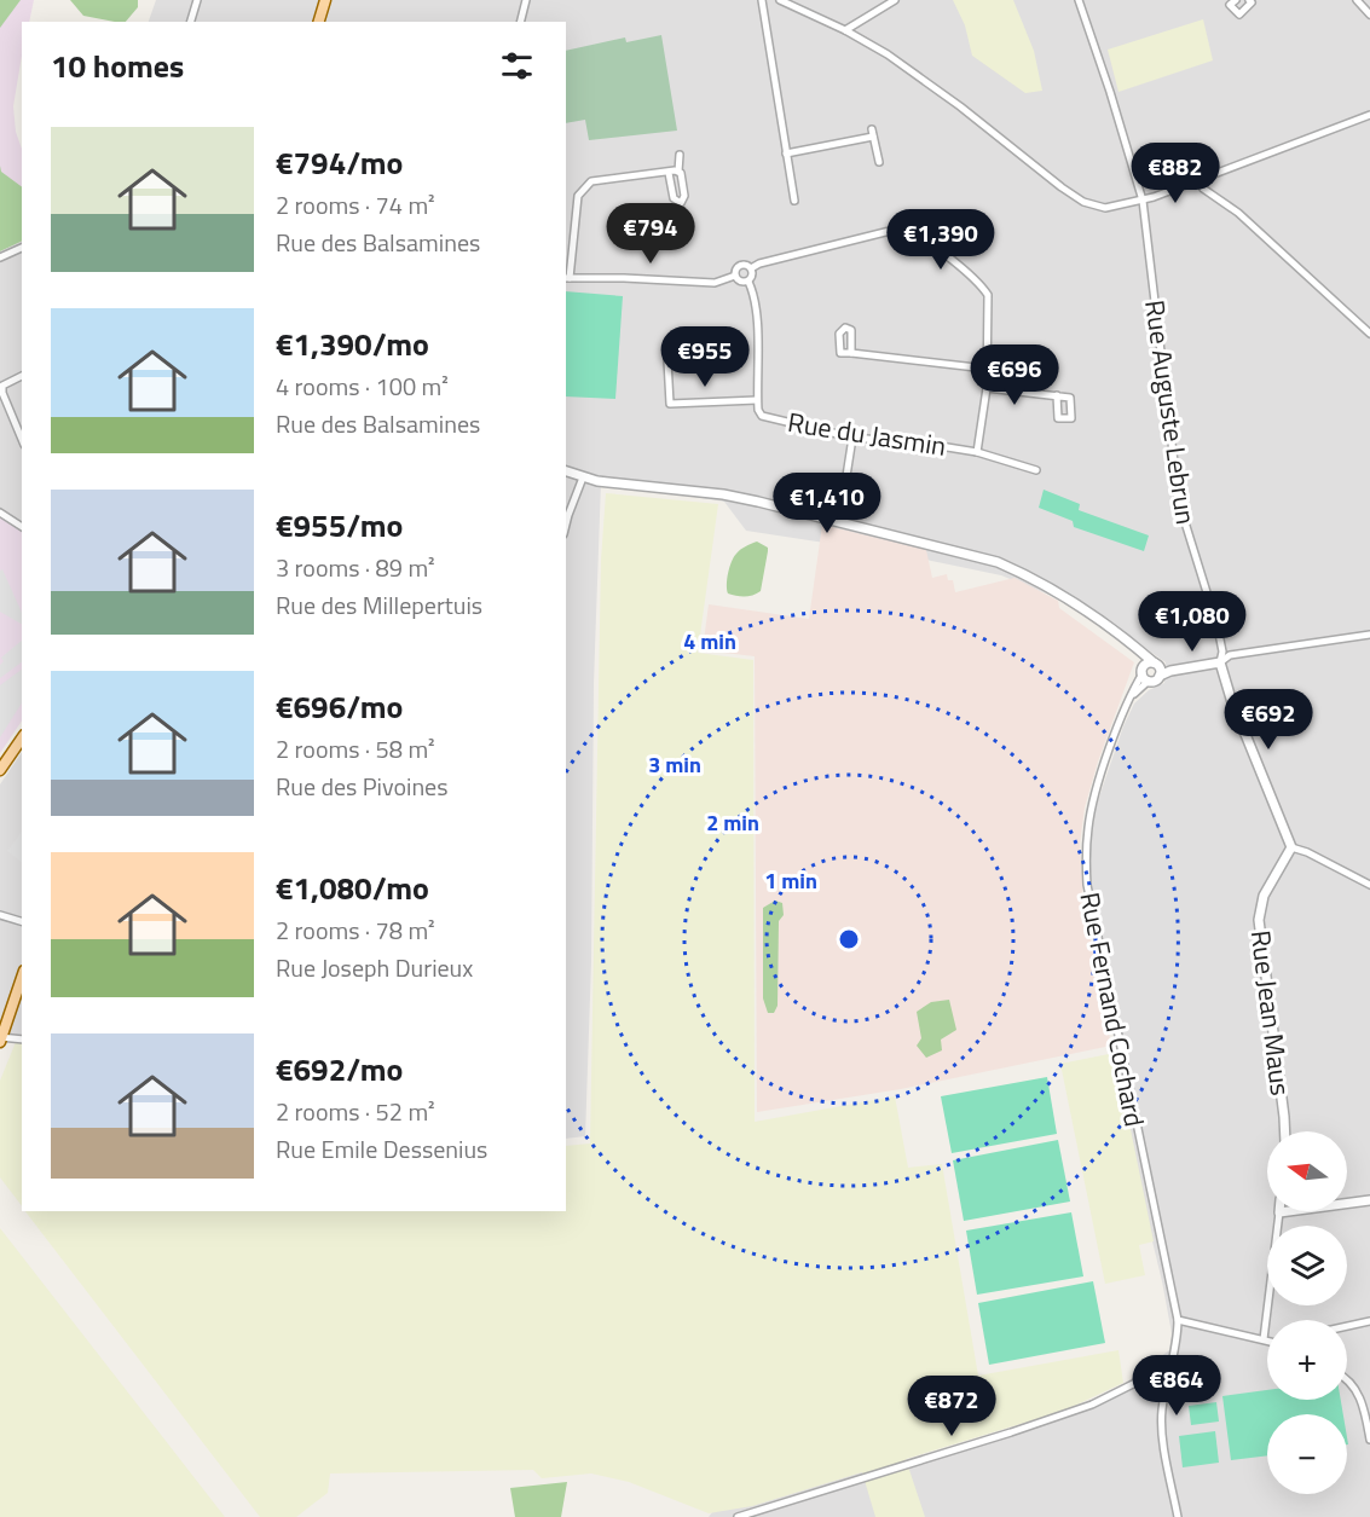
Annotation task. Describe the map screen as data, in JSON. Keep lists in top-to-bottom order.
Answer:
{
  "streets": {
    "street": [
      "Rue Auguste Lebrun",
      "Rue du Jasmin",
      "Rue Fernand Cochard",
      "Rue Jean Maus"
    ]
  },
  "north": "left",
  "page": {
    "heading": "10 homes",
    "list": [
      {
        "name": "€794/mo",
        "note": "2 rooms · 74 m² · Rue des Balsamines"
      },
      {
        "name": "€1,390/mo",
        "note": "4 rooms · 100 m² · Rue des Balsamines"
      },
      {
        "name": "€955/mo",
        "note": "3 rooms · 89 m² · Rue des Millepertuis"
      },
      {
        "name": "€696/mo",
        "note": "2 rooms · 58 m² · Rue des Pivoines"
      },
      {
        "name": "€1,080/mo",
        "note": "2 rooms · 78 m² · Rue Joseph Durieux"
      },
      {
        "name": "€692/mo",
        "note": "2 rooms · 52 m² · Rue Emile Dessenius"
      }
    ],
    "price": [
      "€882",
      "€794",
      "€1,390",
      "€955",
      "€696",
      "€1,410",
      "€1,080",
      "€692",
      "€864",
      "€872"
    ],
    "map_buttons": ["+", "−"]
  },
  "rings": [
    "4 min",
    "3 min",
    "2 min",
    "1 min"
  ]
}
